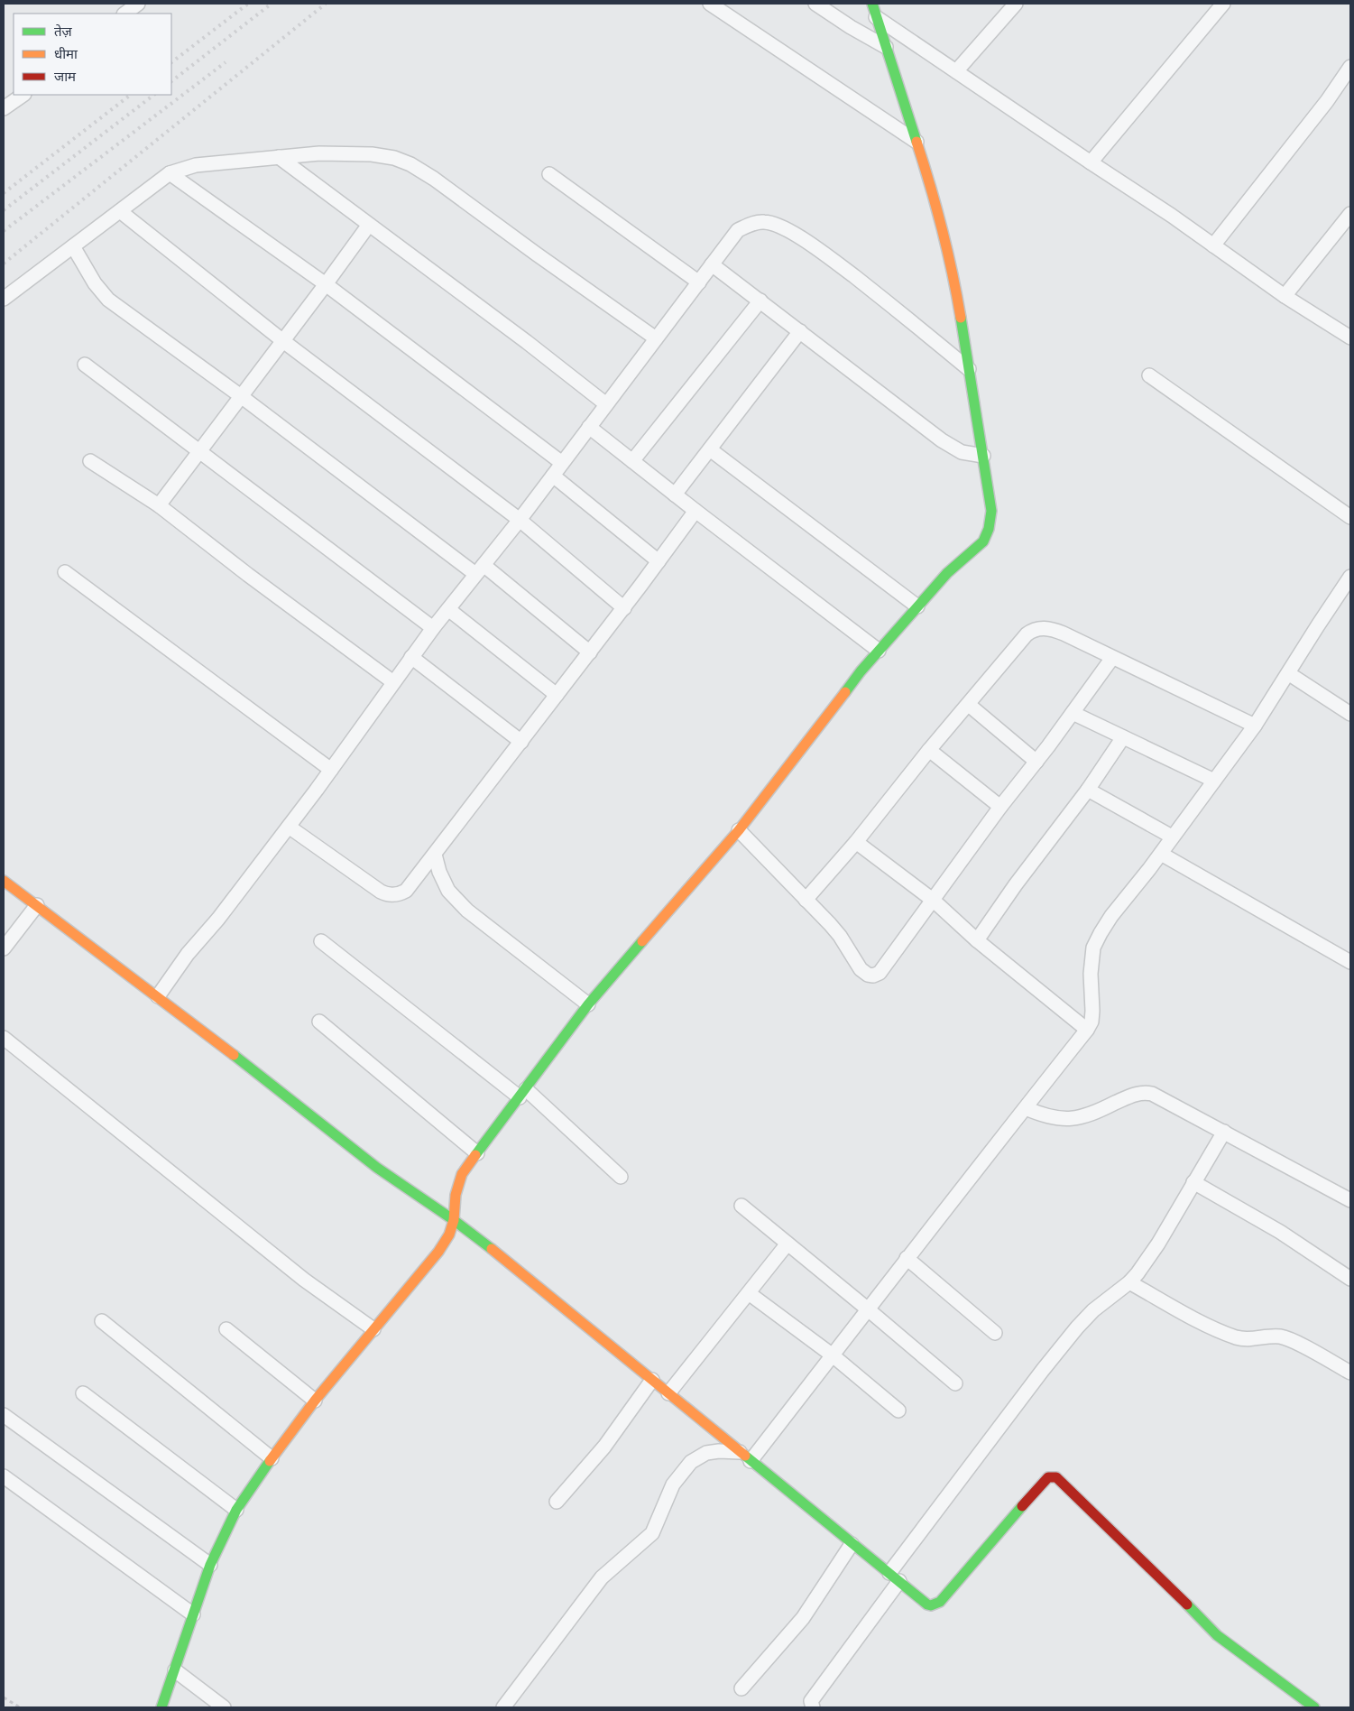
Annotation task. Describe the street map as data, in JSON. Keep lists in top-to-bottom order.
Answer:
{
  "legend": ["तेज़", "धीमा", "जाम"]
}
